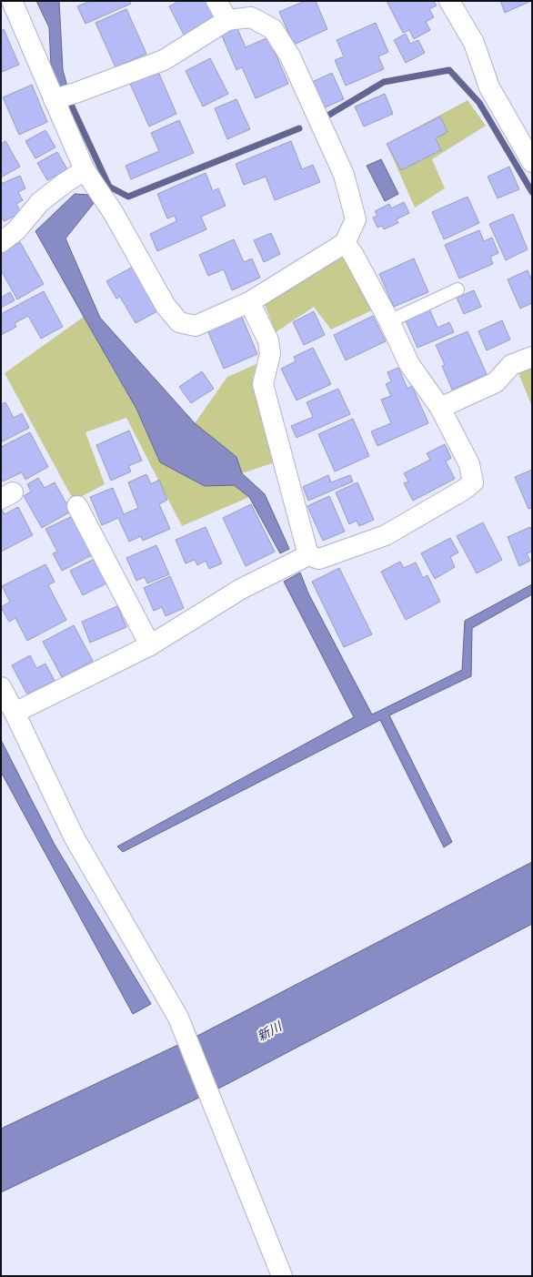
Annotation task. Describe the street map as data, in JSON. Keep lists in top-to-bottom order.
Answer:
{
  "water": ["新川"]
}
